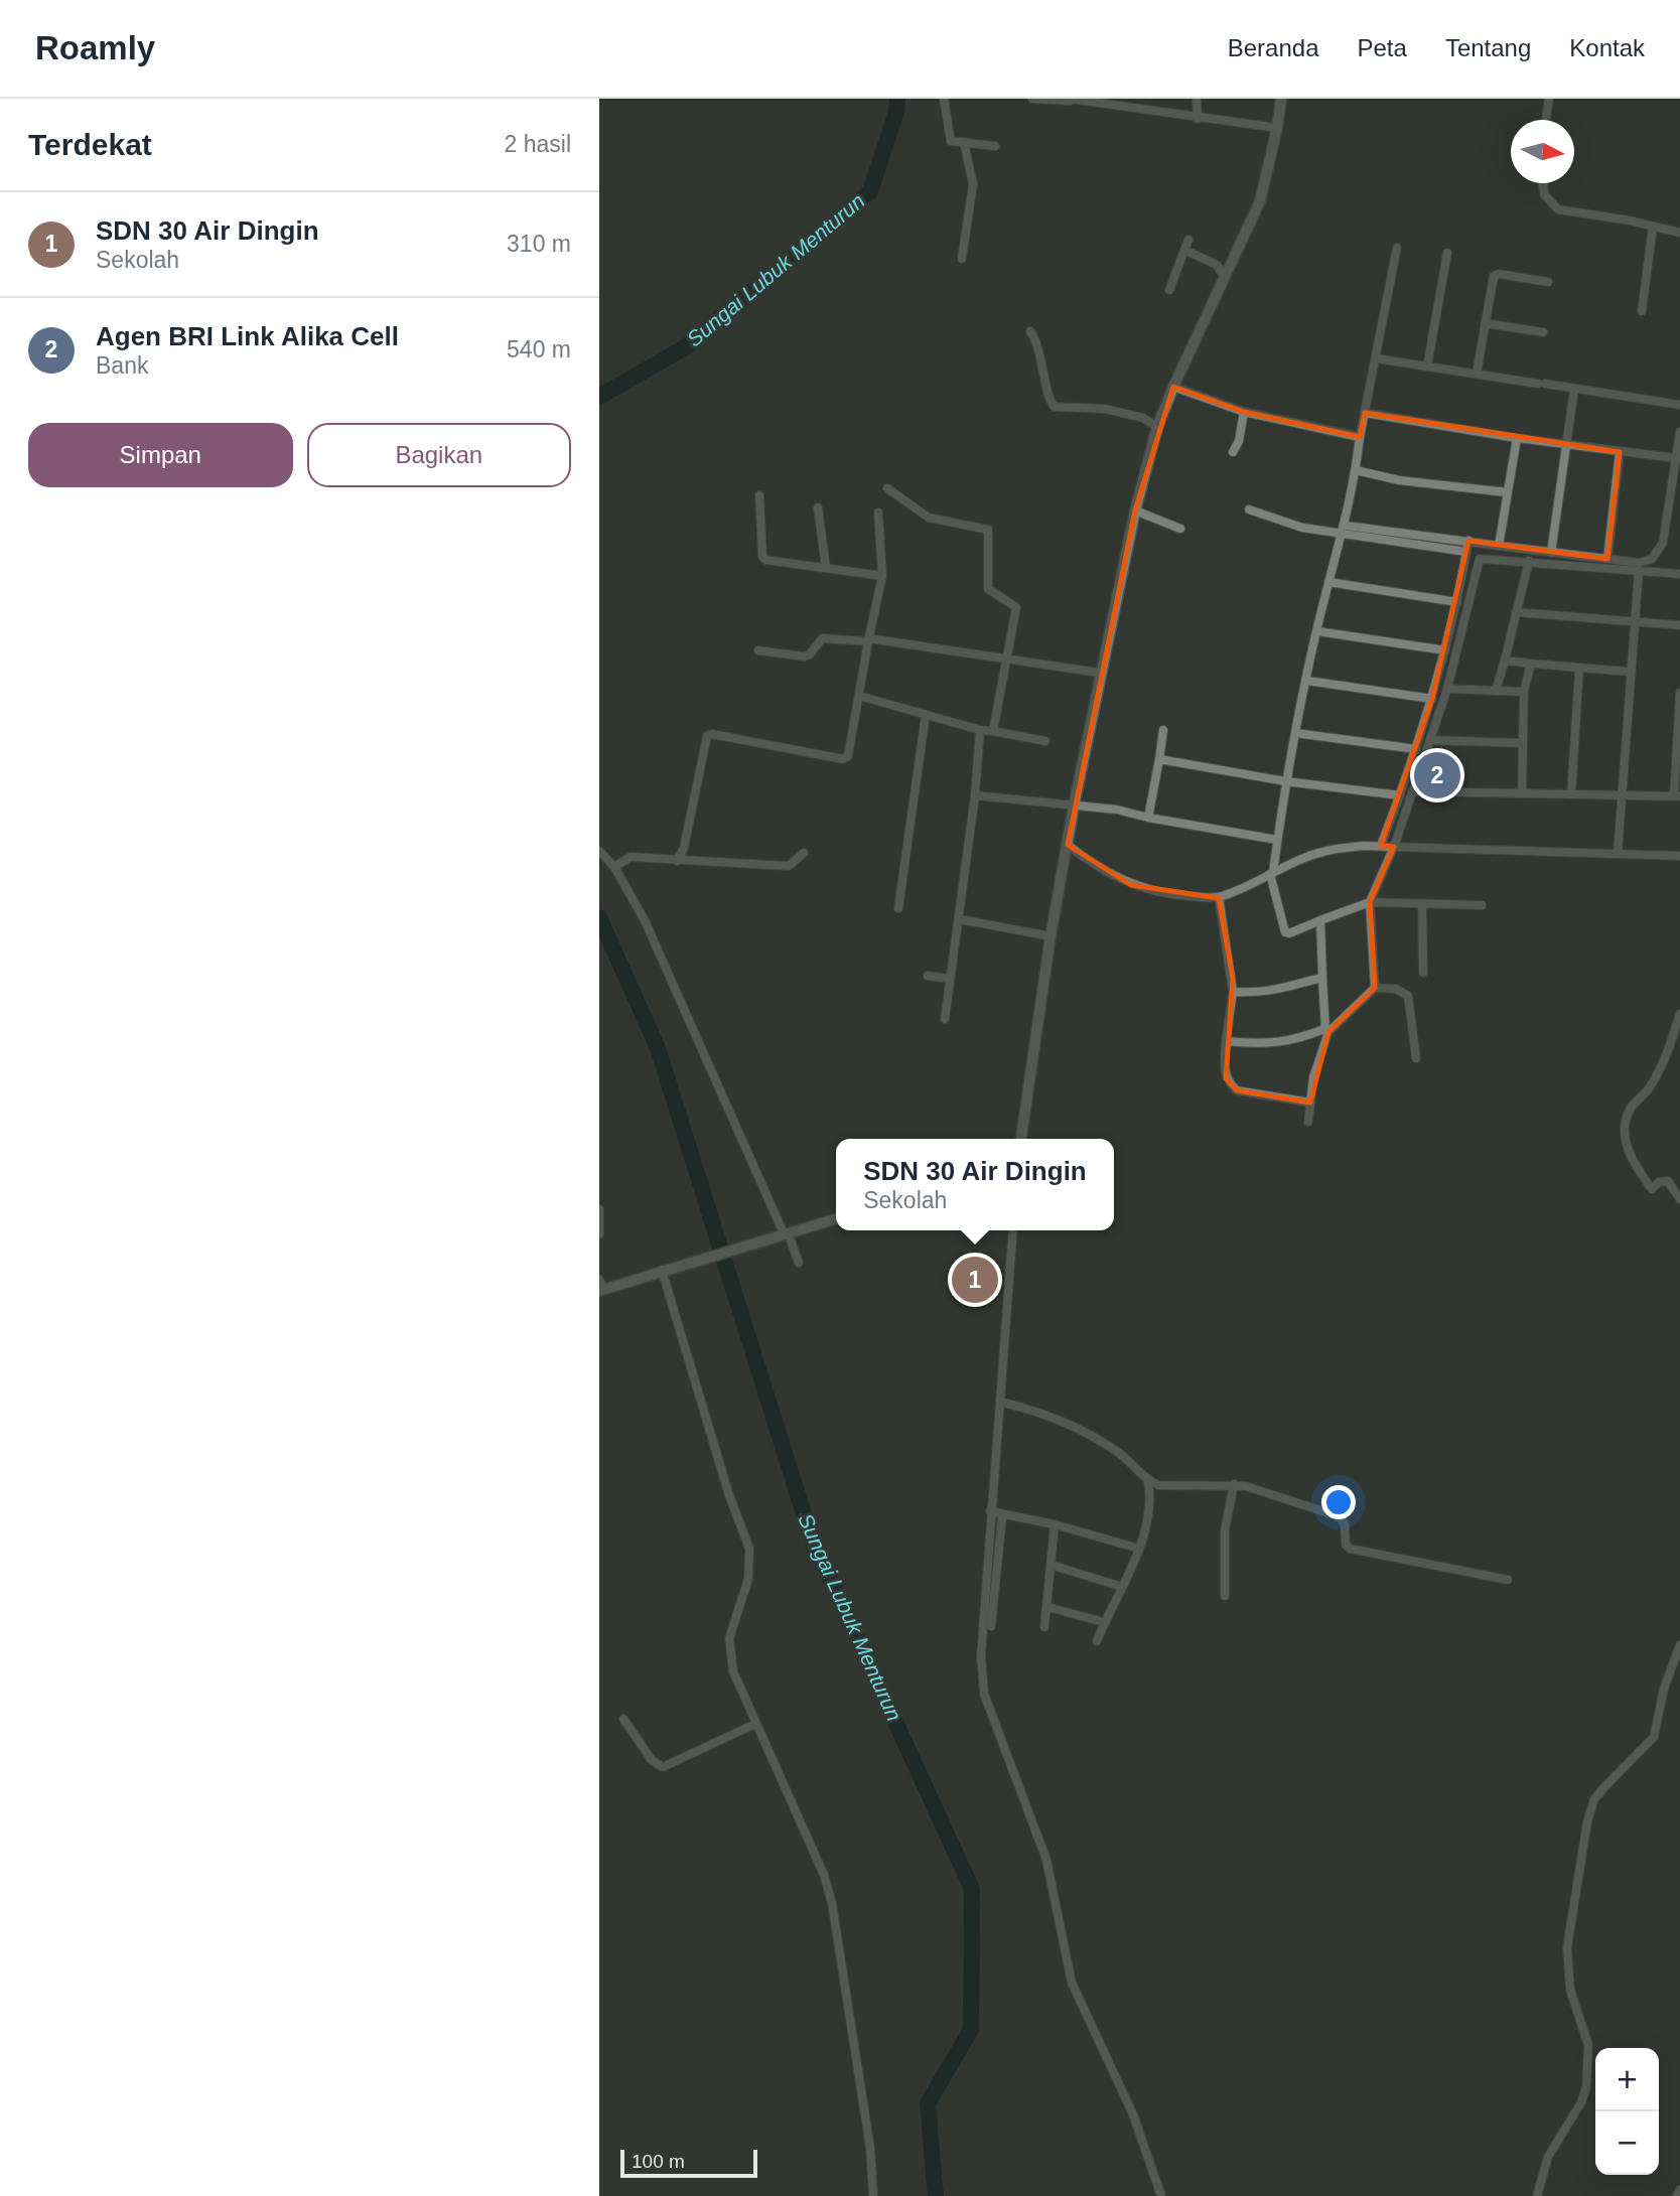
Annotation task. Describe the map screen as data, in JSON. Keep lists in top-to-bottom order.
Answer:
{
  "water": ["Sungai Lubuk Menturun"],
  "scale_bar": "100 m",
  "north": "right",
  "page": {
    "header": "Roamly",
    "nav": [
      "Beranda",
      "Peta",
      "Tentang",
      "Kontak"
    ],
    "heading": ["Terdekat", "2 hasil"],
    "list": [
      {
        "mark": "1",
        "name": "SDN 30 Air Dingin",
        "note": "Sekolah",
        "value": "310 m"
      },
      {
        "mark": "2",
        "name": "Agen BRI Link Alika Cell",
        "note": "Bank",
        "value": "540 m"
      }
    ],
    "buttons": ["Simpan", "Bagikan"],
    "pins": ["2", "1"],
    "popup": ["SDN 30 Air Dingin", "Sekolah"],
    "map_buttons": ["+", "−"],
    "scale": "100 m"
  }
}
